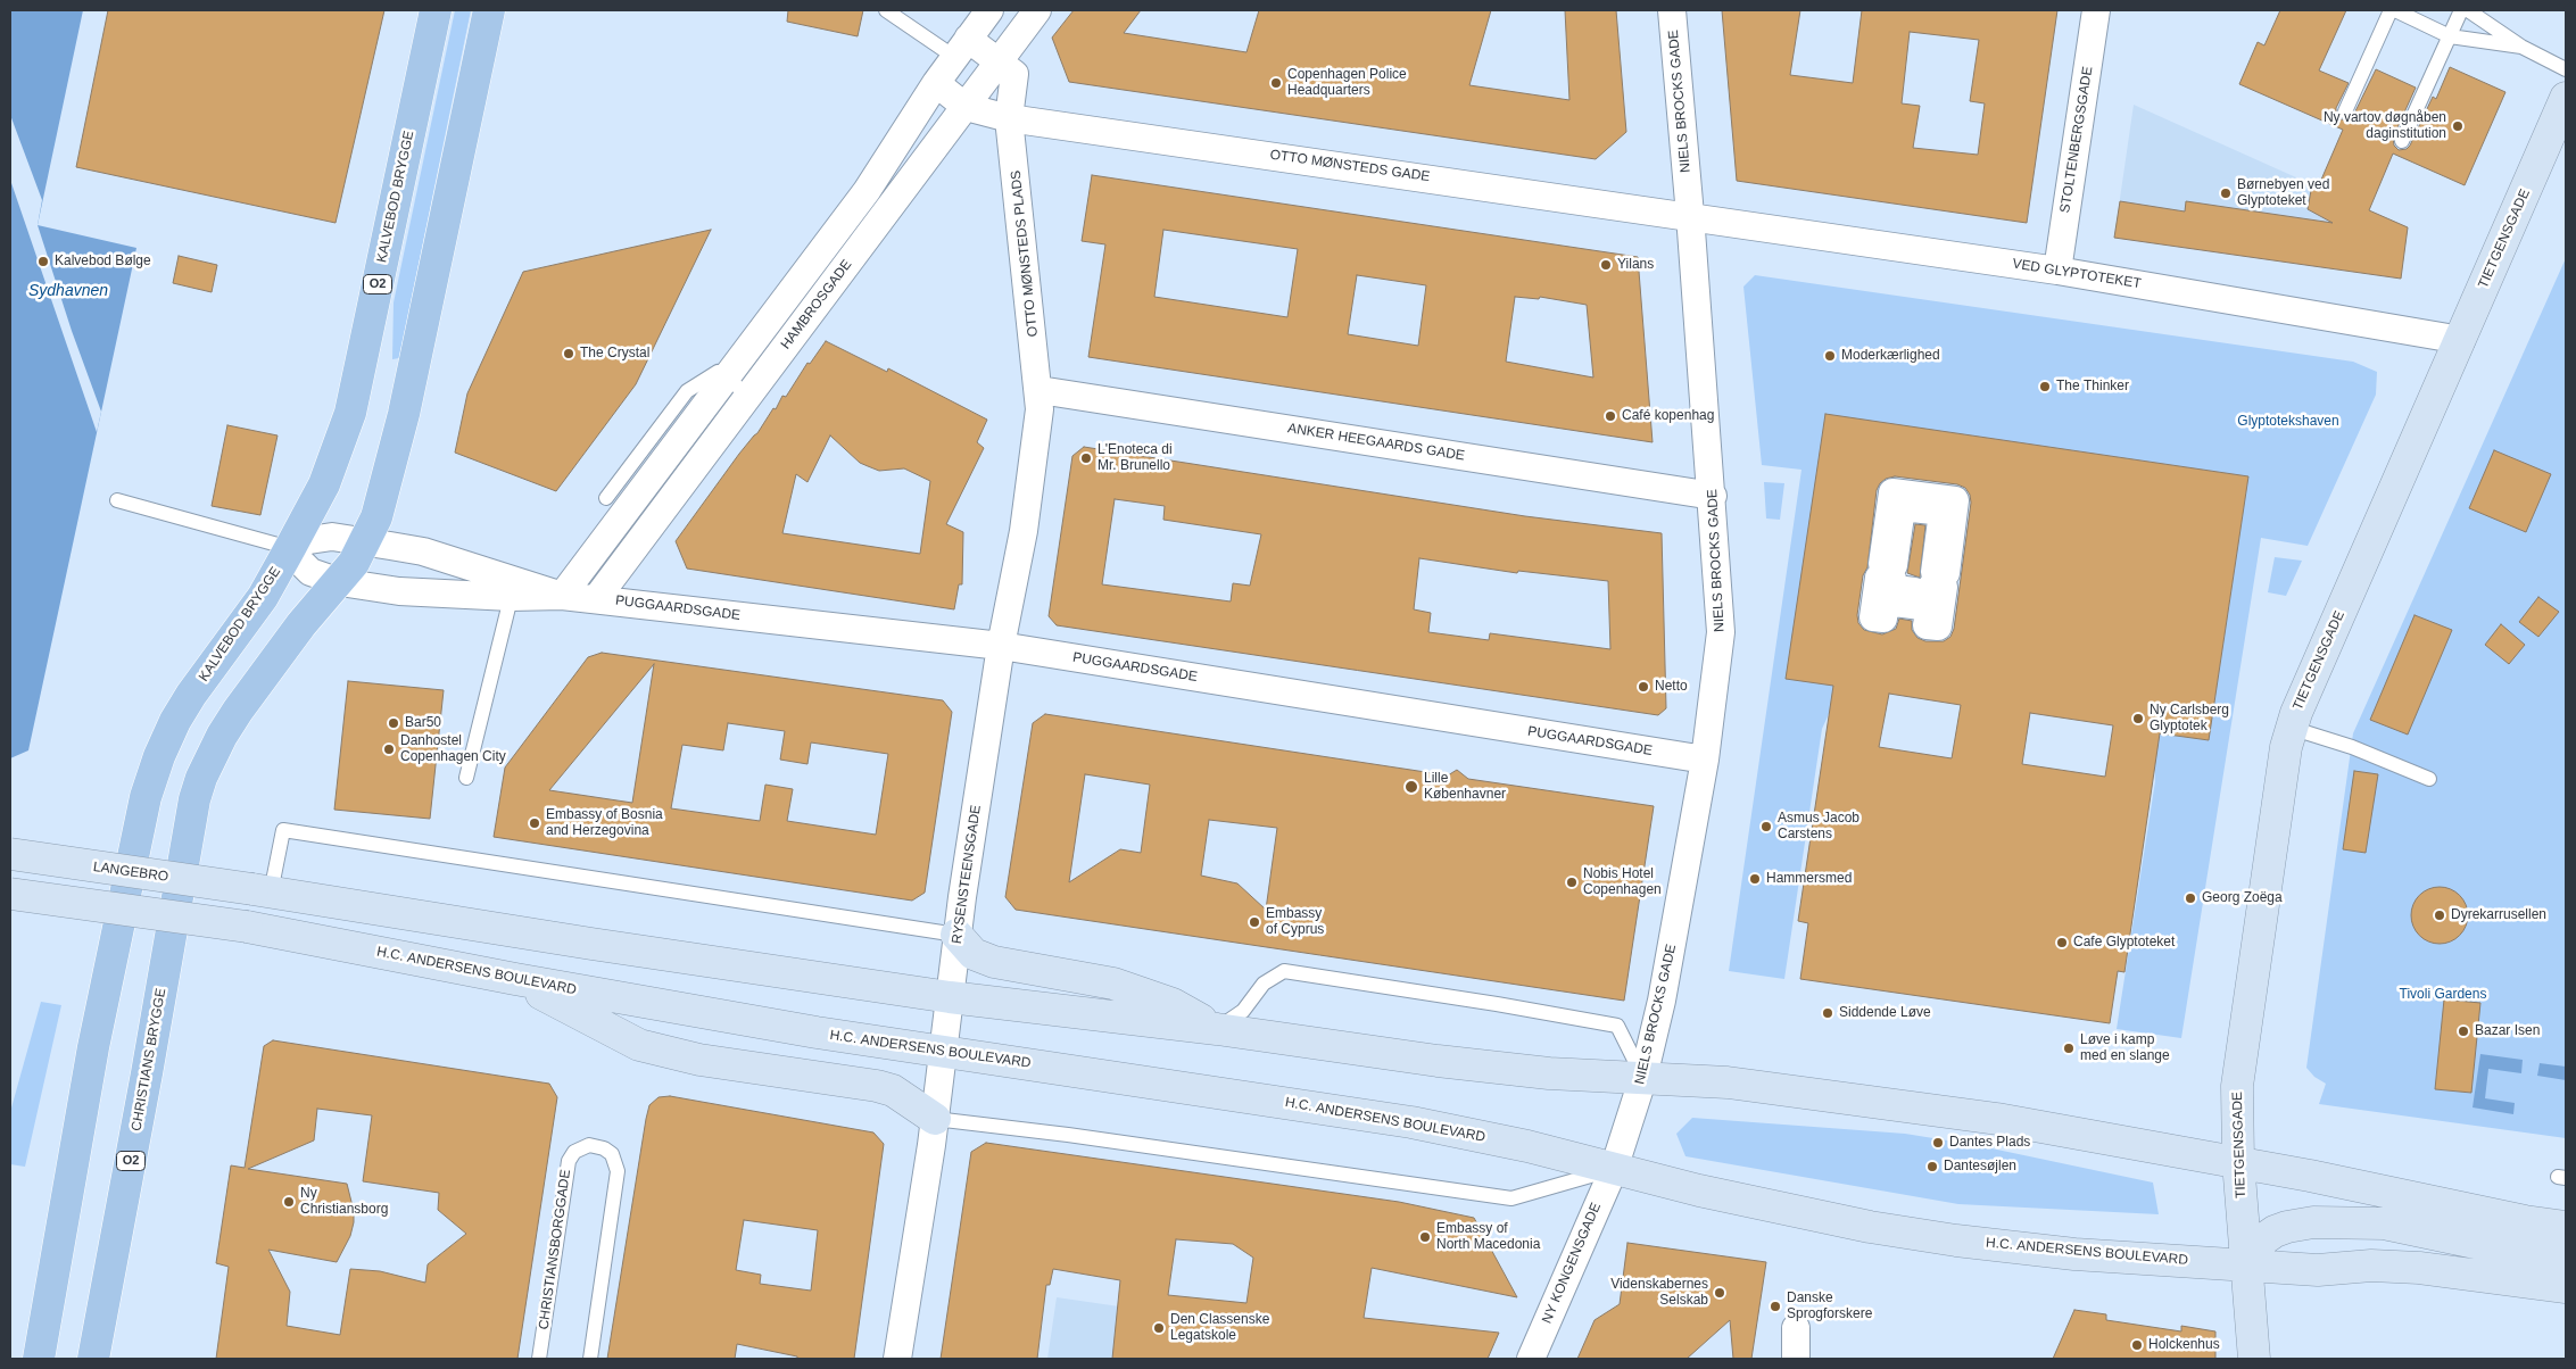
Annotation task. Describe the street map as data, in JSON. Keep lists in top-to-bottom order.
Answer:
{
  "streets": {
    "main road": ["KALVEBOD BRYGGE", "O2", "CHRISTIANS BRYGGE"],
    "street": [
      "NIELS BROCKS GADE",
      "STOLTENBERGSGADE",
      "OTTO MØNSTEDS GADE",
      "TIETGENSGADE",
      "OTTO MØNSTEDS PLADS",
      "VED GLYPTOTEKET",
      "HAMBROSGADE",
      "ANKER HEEGAARDS GADE",
      "PUGGAARDSGADE",
      "LANGEBRO",
      "RYSENSTEENSGADE",
      "H.C. ANDERSENS BOULEVARD",
      "NY KONGENSGADE"
    ],
    "lane": ["CHRISTIANSBORGGADE"]
  },
  "crossings": [
    ["NIELS BROCKS GADE", "OTTO MØNSTEDS GADE"],
    ["NIELS BROCKS GADE", "VED GLYPTOTEKET"],
    ["NIELS BROCKS GADE", "ANKER HEEGAARDS GADE"],
    ["NIELS BROCKS GADE", "PUGGAARDSGADE"],
    ["NIELS BROCKS GADE", "H.C. ANDERSENS BOULEVARD"],
    ["NIELS BROCKS GADE", "NY KONGENSGADE"],
    ["STOLTENBERGSGADE", "VED GLYPTOTEKET"],
    ["OTTO MØNSTEDS GADE", "OTTO MØNSTEDS PLADS"],
    ["OTTO MØNSTEDS GADE", "VED GLYPTOTEKET"],
    ["KALVEBOD BRYGGE", "PUGGAARDSGADE"],
    ["TIETGENSGADE", "VED GLYPTOTEKET"],
    ["TIETGENSGADE", "H.C. ANDERSENS BOULEVARD"],
    ["OTTO MØNSTEDS PLADS", "HAMBROSGADE"],
    ["OTTO MØNSTEDS PLADS", "ANKER HEEGAARDS GADE"],
    ["OTTO MØNSTEDS PLADS", "RYSENSTEENSGADE"],
    ["O2", "PUGGAARDSGADE"],
    ["O2", "CHRISTIANS BRYGGE"],
    ["HAMBROSGADE", "PUGGAARDSGADE"],
    ["ANKER HEEGAARDS GADE", "RYSENSTEENSGADE"],
    ["PUGGAARDSGADE", "RYSENSTEENSGADE"],
    ["PUGGAARDSGADE", "CHRISTIANS BRYGGE"],
    ["RYSENSTEENSGADE", "H.C. ANDERSENS BOULEVARD"],
    ["H.C. ANDERSENS BOULEVARD", "NY KONGENSGADE"]
  ],
  "water": ["Sydhavnen"],
  "parks": ["Glyptotekshaven", "Tivoli Gardens"],
  "places": [
    "Copenhagen Police Headquarters",
    "Ny vartov døgnåben daginstitution",
    "Børnebyen ved Glyptoteket",
    "Kalvebod Bølge",
    "Yilans",
    "The Crystal",
    "Moderkærlighed",
    "The Thinker",
    "Café kopenhag",
    "L'Enoteca di Mr. Brunello",
    "Netto",
    "Ny Carlsberg Glyptotek",
    "Bar50",
    "Danhostel Copenhagen City",
    "Lille Københavner",
    "Embassy of Bosnia and Herzegovina",
    "Asmus Jacob Carstens",
    "Hammersmed",
    "Nobis Hotel Copenhagen",
    "Georg Zoëga",
    "Dyrekarrusellen",
    "Embassy of Cyprus",
    "Cafe Glyptoteket",
    "Siddende Løve",
    "Bazar Isen",
    "Løve i kamp med en slange",
    "Dantes Plads",
    "Dantesøjlen",
    "Ny Christiansborg",
    "Embassy of North Macedonia",
    "Videnskabernes Selskab",
    "Danske Sprogforskere",
    "Den Classenske Legatskole",
    "Holckenhus"
  ]
}
